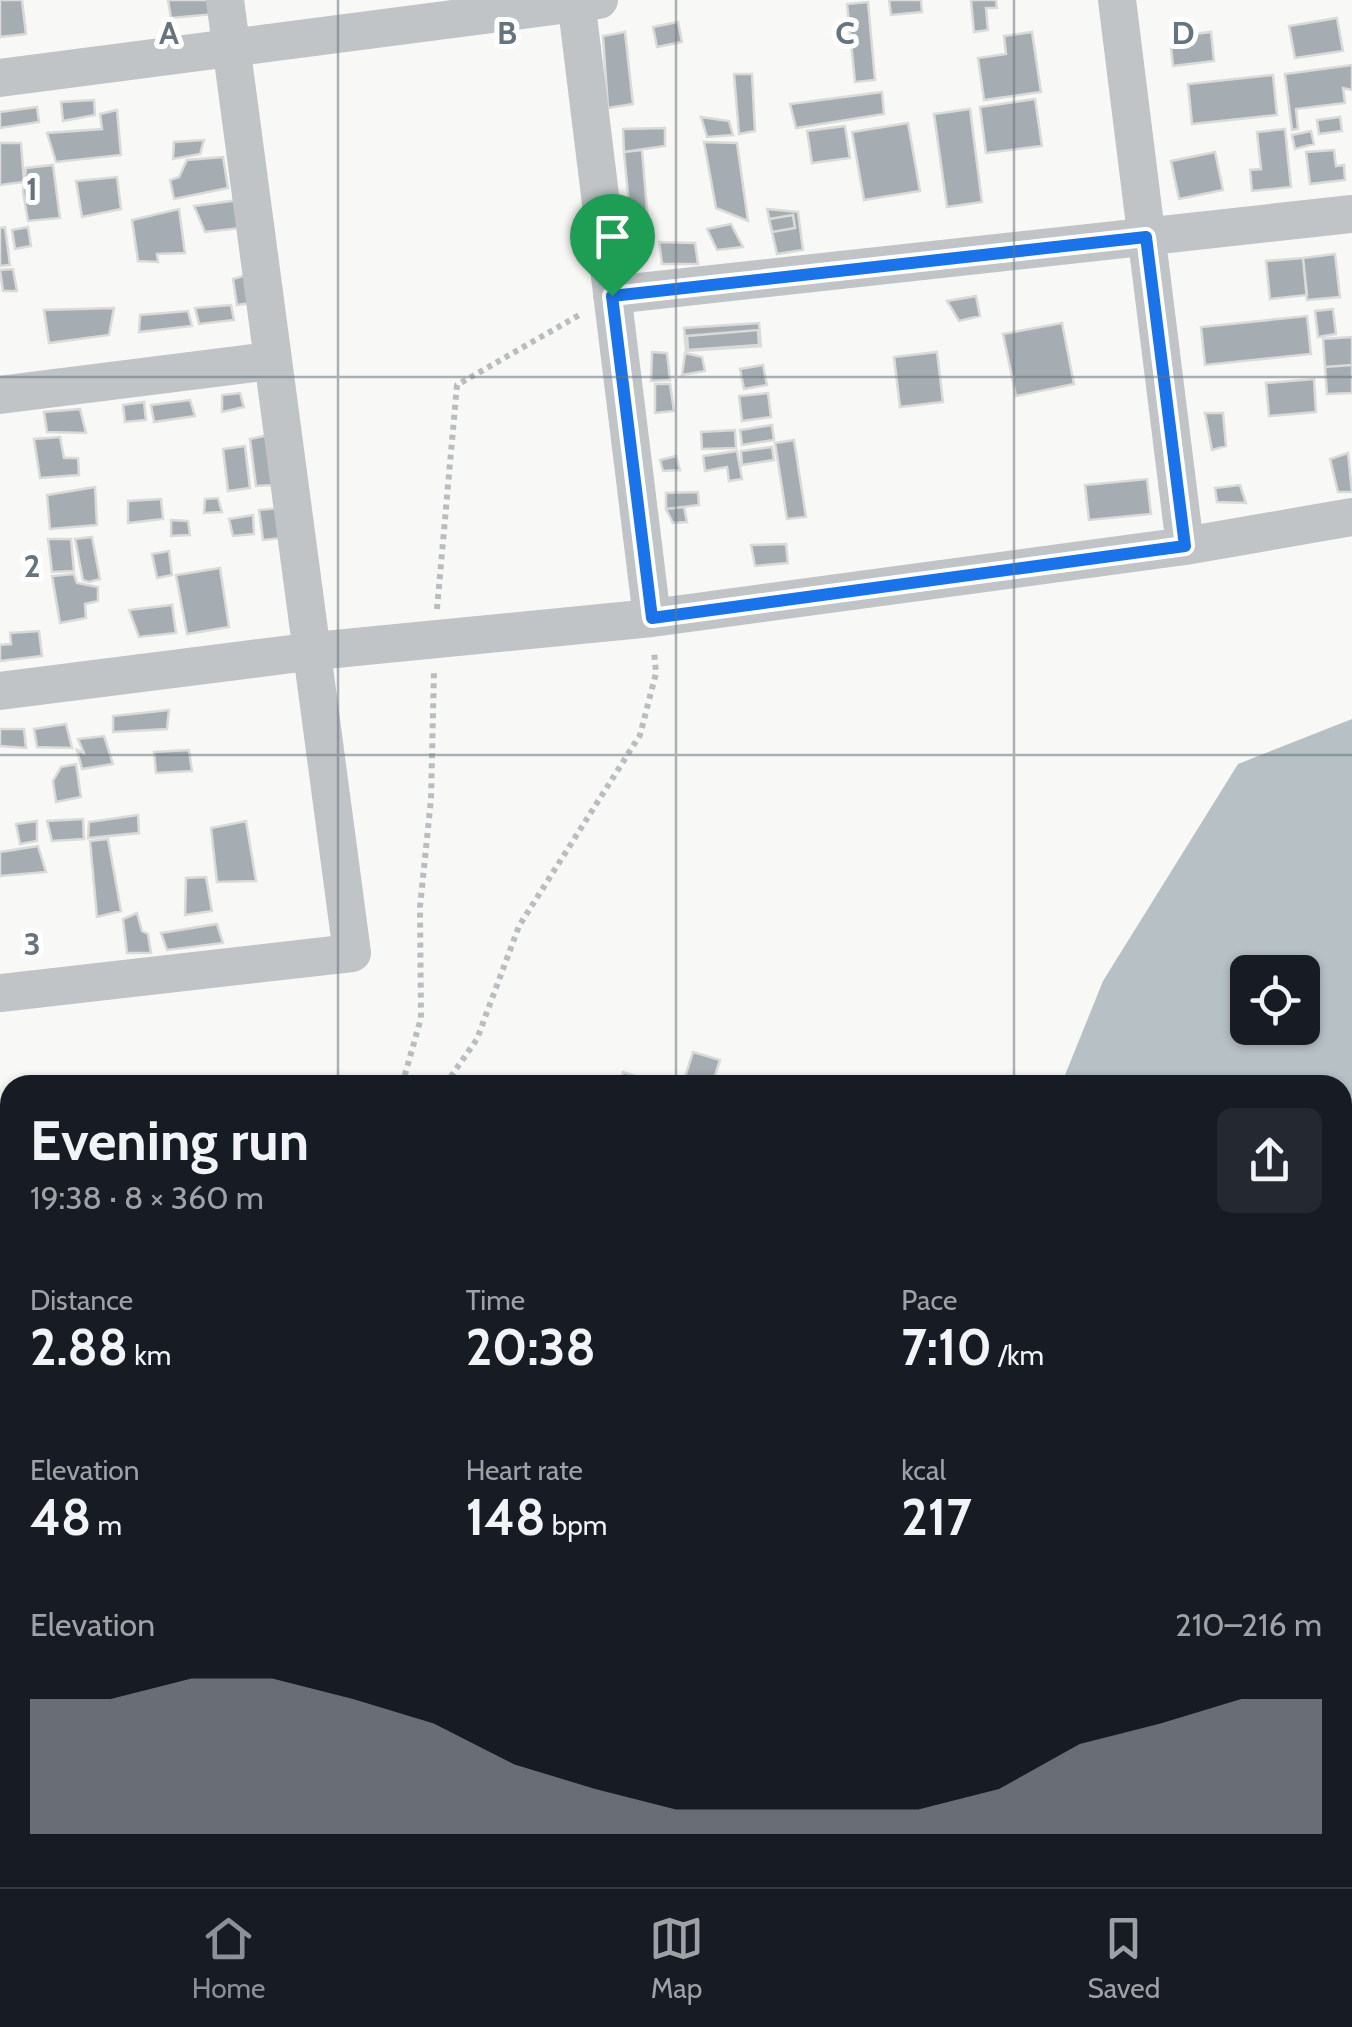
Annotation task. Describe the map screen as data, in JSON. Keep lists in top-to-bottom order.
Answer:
{
  "page": {
    "heading": ["Evening run", "19:38 · 8 × 360 m"],
    "stats": [
      ["Distance", "2.88 km"],
      ["Time", "20:38"],
      ["Pace", "7:10 /km"],
      ["Elevation", "48 m"],
      ["Heart rate", "148 bpm"],
      ["kcal", "217"]
    ],
    "chart": ["Elevation", "210–216 m"],
    "tabs": ["Home", "Map", "Saved"]
  },
  "grid": {
    "columns": [
      "A",
      "B",
      "C",
      "D"
    ],
    "rows": ["1", "2", "3"]
  }
}
